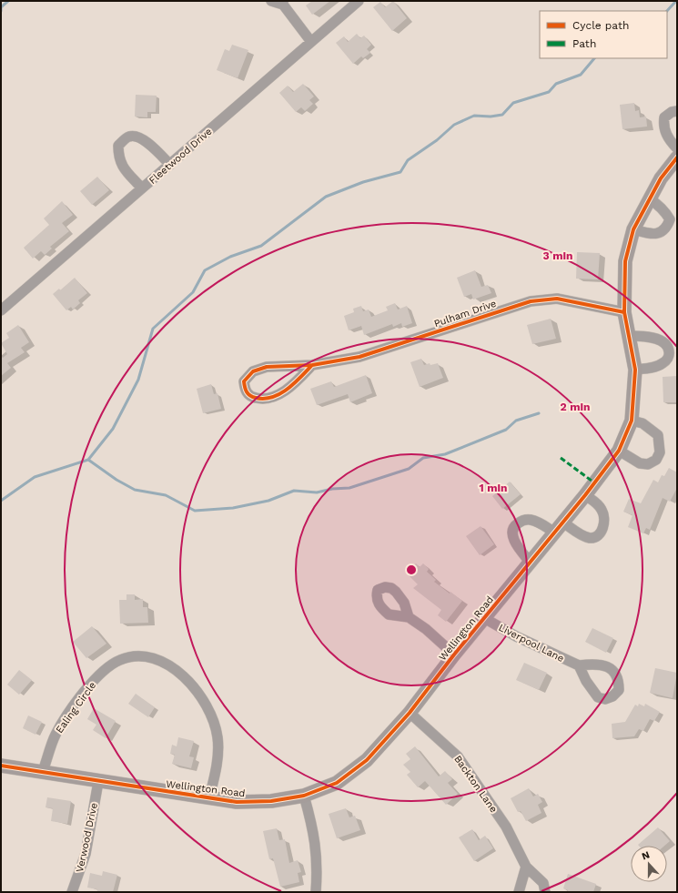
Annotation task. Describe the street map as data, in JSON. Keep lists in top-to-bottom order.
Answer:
{
  "streets": {
    "street": [
      "Fleetwood Drive",
      "Pulham Drive",
      "Wellington Road",
      "Liverpool Lane",
      "Ealing Circle",
      "Backton Lane",
      "Verwood Drive"
    ]
  },
  "crossings": [
    ["Pulham Drive", "Wellington Road"],
    ["Wellington Road", "Liverpool Lane"],
    ["Wellington Road", "Ealing Circle"],
    ["Wellington Road", "Backton Lane"],
    ["Wellington Road", "Verwood Drive"]
  ],
  "legend": ["Cycle path", "Path"],
  "north": "top",
  "rings": ["3 min", "2 min", "1 min"]
}
